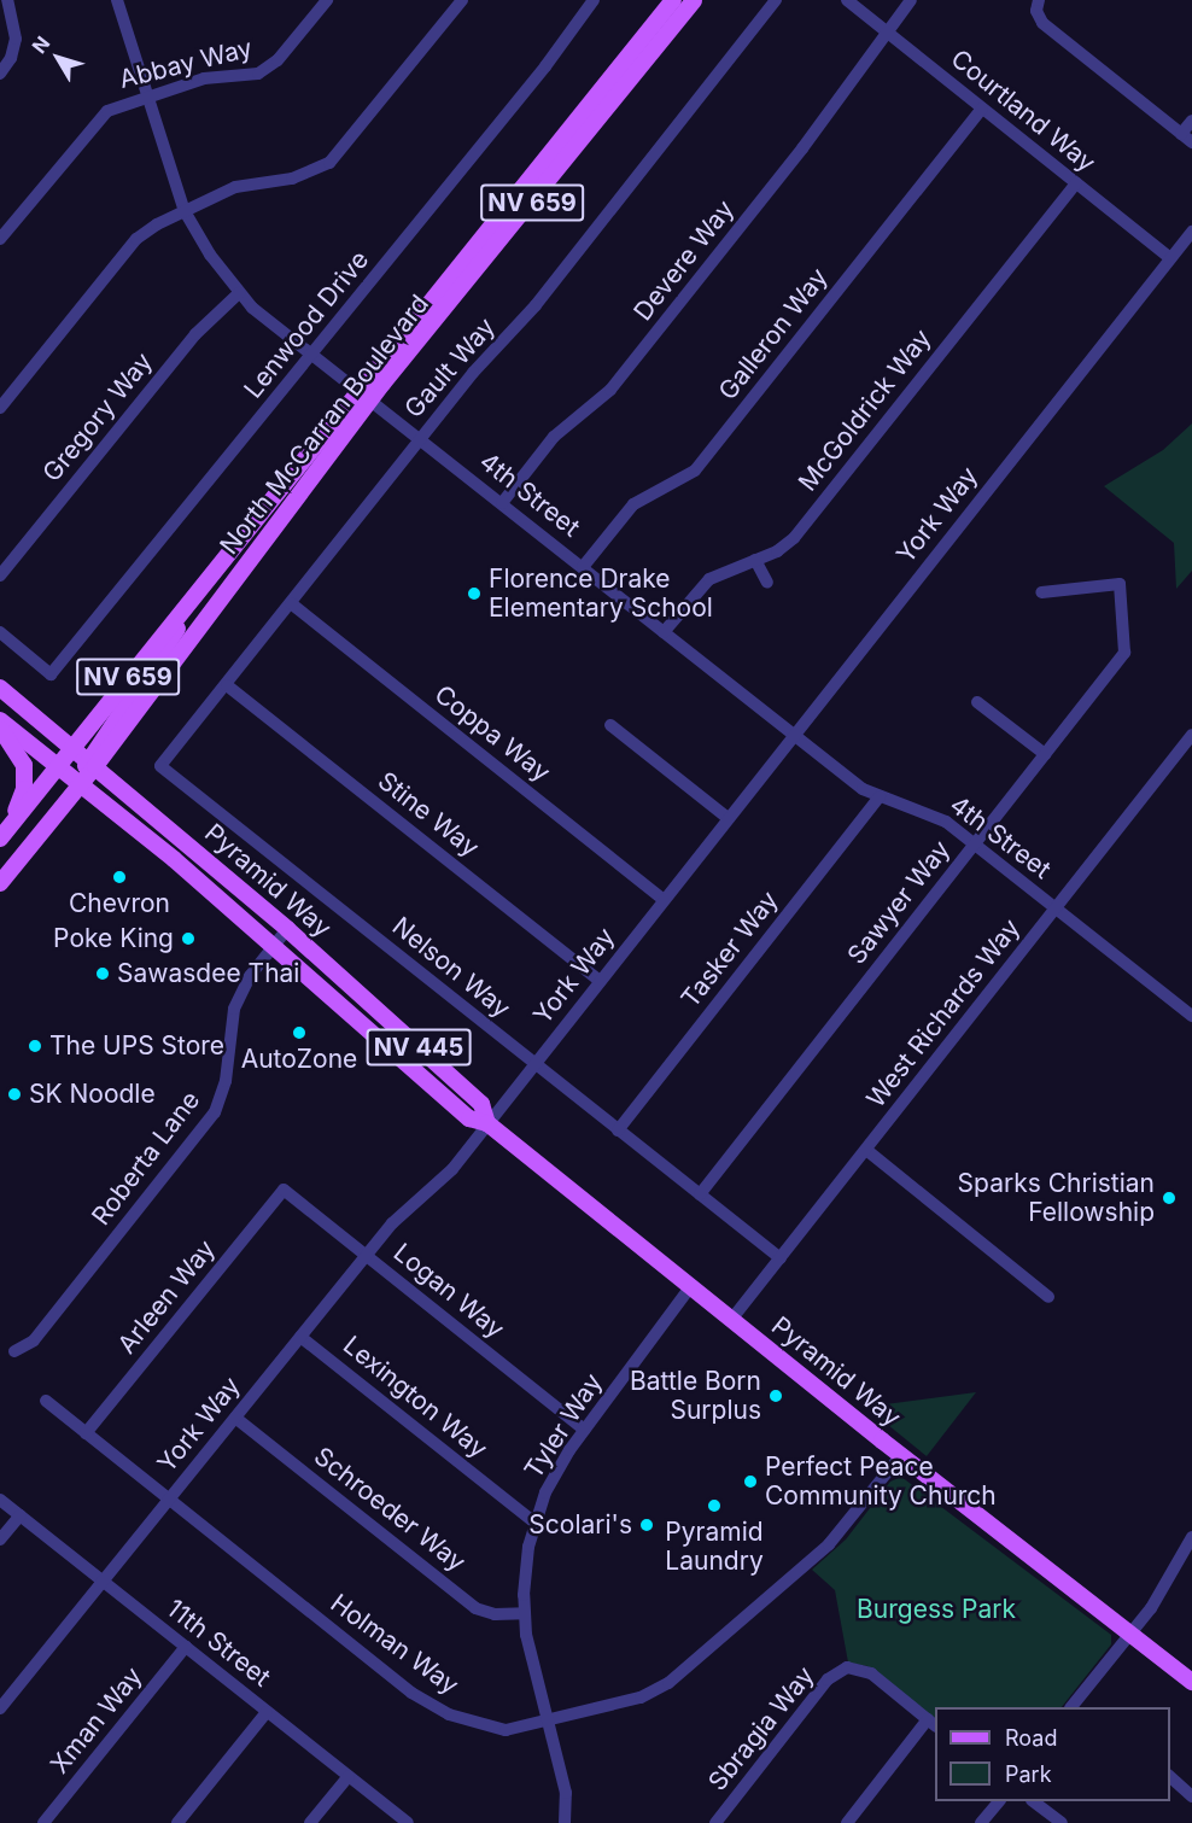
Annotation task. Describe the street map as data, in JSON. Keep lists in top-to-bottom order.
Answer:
{
  "streets": {
    "main road": [
      "NV 659",
      "North McCarran Boulevard",
      "Pyramid Way",
      "NV 445"
    ],
    "street": [
      "Abbay Way",
      "Courtland Way",
      "Devere Way",
      "Lenwood Drive",
      "Galleron Way",
      "Gault Way",
      "McGoldrick Way",
      "Gregory Way",
      "4th Street",
      "York Way",
      "Coppa Way",
      "Stine Way",
      "Sawyer Way",
      "Tasker Way",
      "Nelson Way",
      "West Richards Way",
      "Roberta Lane",
      "Logan Way",
      "Arleen Way",
      "Lexington Way",
      "Tyler Way",
      "Schroeder Way",
      "11th Street",
      "Holman Way",
      "Xman Way",
      "Sbragia Way"
    ]
  },
  "crossings": [
    ["Abbay Way", "4th Street"],
    ["Courtland Way", "Devere Way"],
    ["Courtland Way", "Galleron Way"],
    ["Courtland Way", "McGoldrick Way"],
    ["Courtland Way", "York Way"],
    ["Devere Way", "4th Street"],
    ["Lenwood Drive", "4th Street"],
    ["Galleron Way", "4th Street"],
    ["Gault Way", "4th Street"],
    ["Gault Way", "Coppa Way"],
    ["Gault Way", "Stine Way"],
    ["Gault Way", "Nelson Way"],
    ["McGoldrick Way", "4th Street"],
    ["Gregory Way", "4th Street"],
    ["North McCarran Boulevard", "4th Street"],
    ["North McCarran Boulevard", "Pyramid Way"],
    ["4th Street", "York Way"],
    ["4th Street", "Sawyer Way"],
    ["4th Street", "Tasker Way"],
    ["4th Street", "West Richards Way"],
    ["York Way", "Coppa Way"],
    ["York Way", "Stine Way"],
    ["York Way", "Pyramid Way"],
    ["York Way", "Nelson Way"],
    ["York Way", "Logan Way"],
    ["York Way", "Lexington Way"],
    ["York Way", "Schroeder Way"],
    ["York Way", "11th Street"],
    ["York Way", "Holman Way"],
    ["Pyramid Way", "West Richards Way"],
    ["Pyramid Way", "Roberta Lane"],
    ["Pyramid Way", "Tyler Way"],
    ["Pyramid Way", "Holman Way"],
    ["Sawyer Way", "Nelson Way"],
    ["Tasker Way", "Nelson Way"],
    ["Nelson Way", "West Richards Way"],
    ["Logan Way", "Arleen Way"],
    ["Logan Way", "Tyler Way"],
    ["Arleen Way", "Holman Way"],
    ["Lexington Way", "Tyler Way"],
    ["Tyler Way", "Schroeder Way"],
    ["Tyler Way", "Holman Way"],
    ["11th Street", "Xman Way"]
  ],
  "parks": ["Burgess Park"],
  "places": [
    "Florence Drake Elementary School",
    "Chevron",
    "Poke King",
    "Sawasdee Thai",
    "AutoZone",
    "The UPS Store",
    "SK Noodle",
    "Sparks Christian Fellowship",
    "Battle Born Surplus",
    "Perfect Peace Community Church",
    "Pyramid Laundry",
    "Scolari's"
  ],
  "legend": ["Road", "Park"],
  "north": "top left"
}
